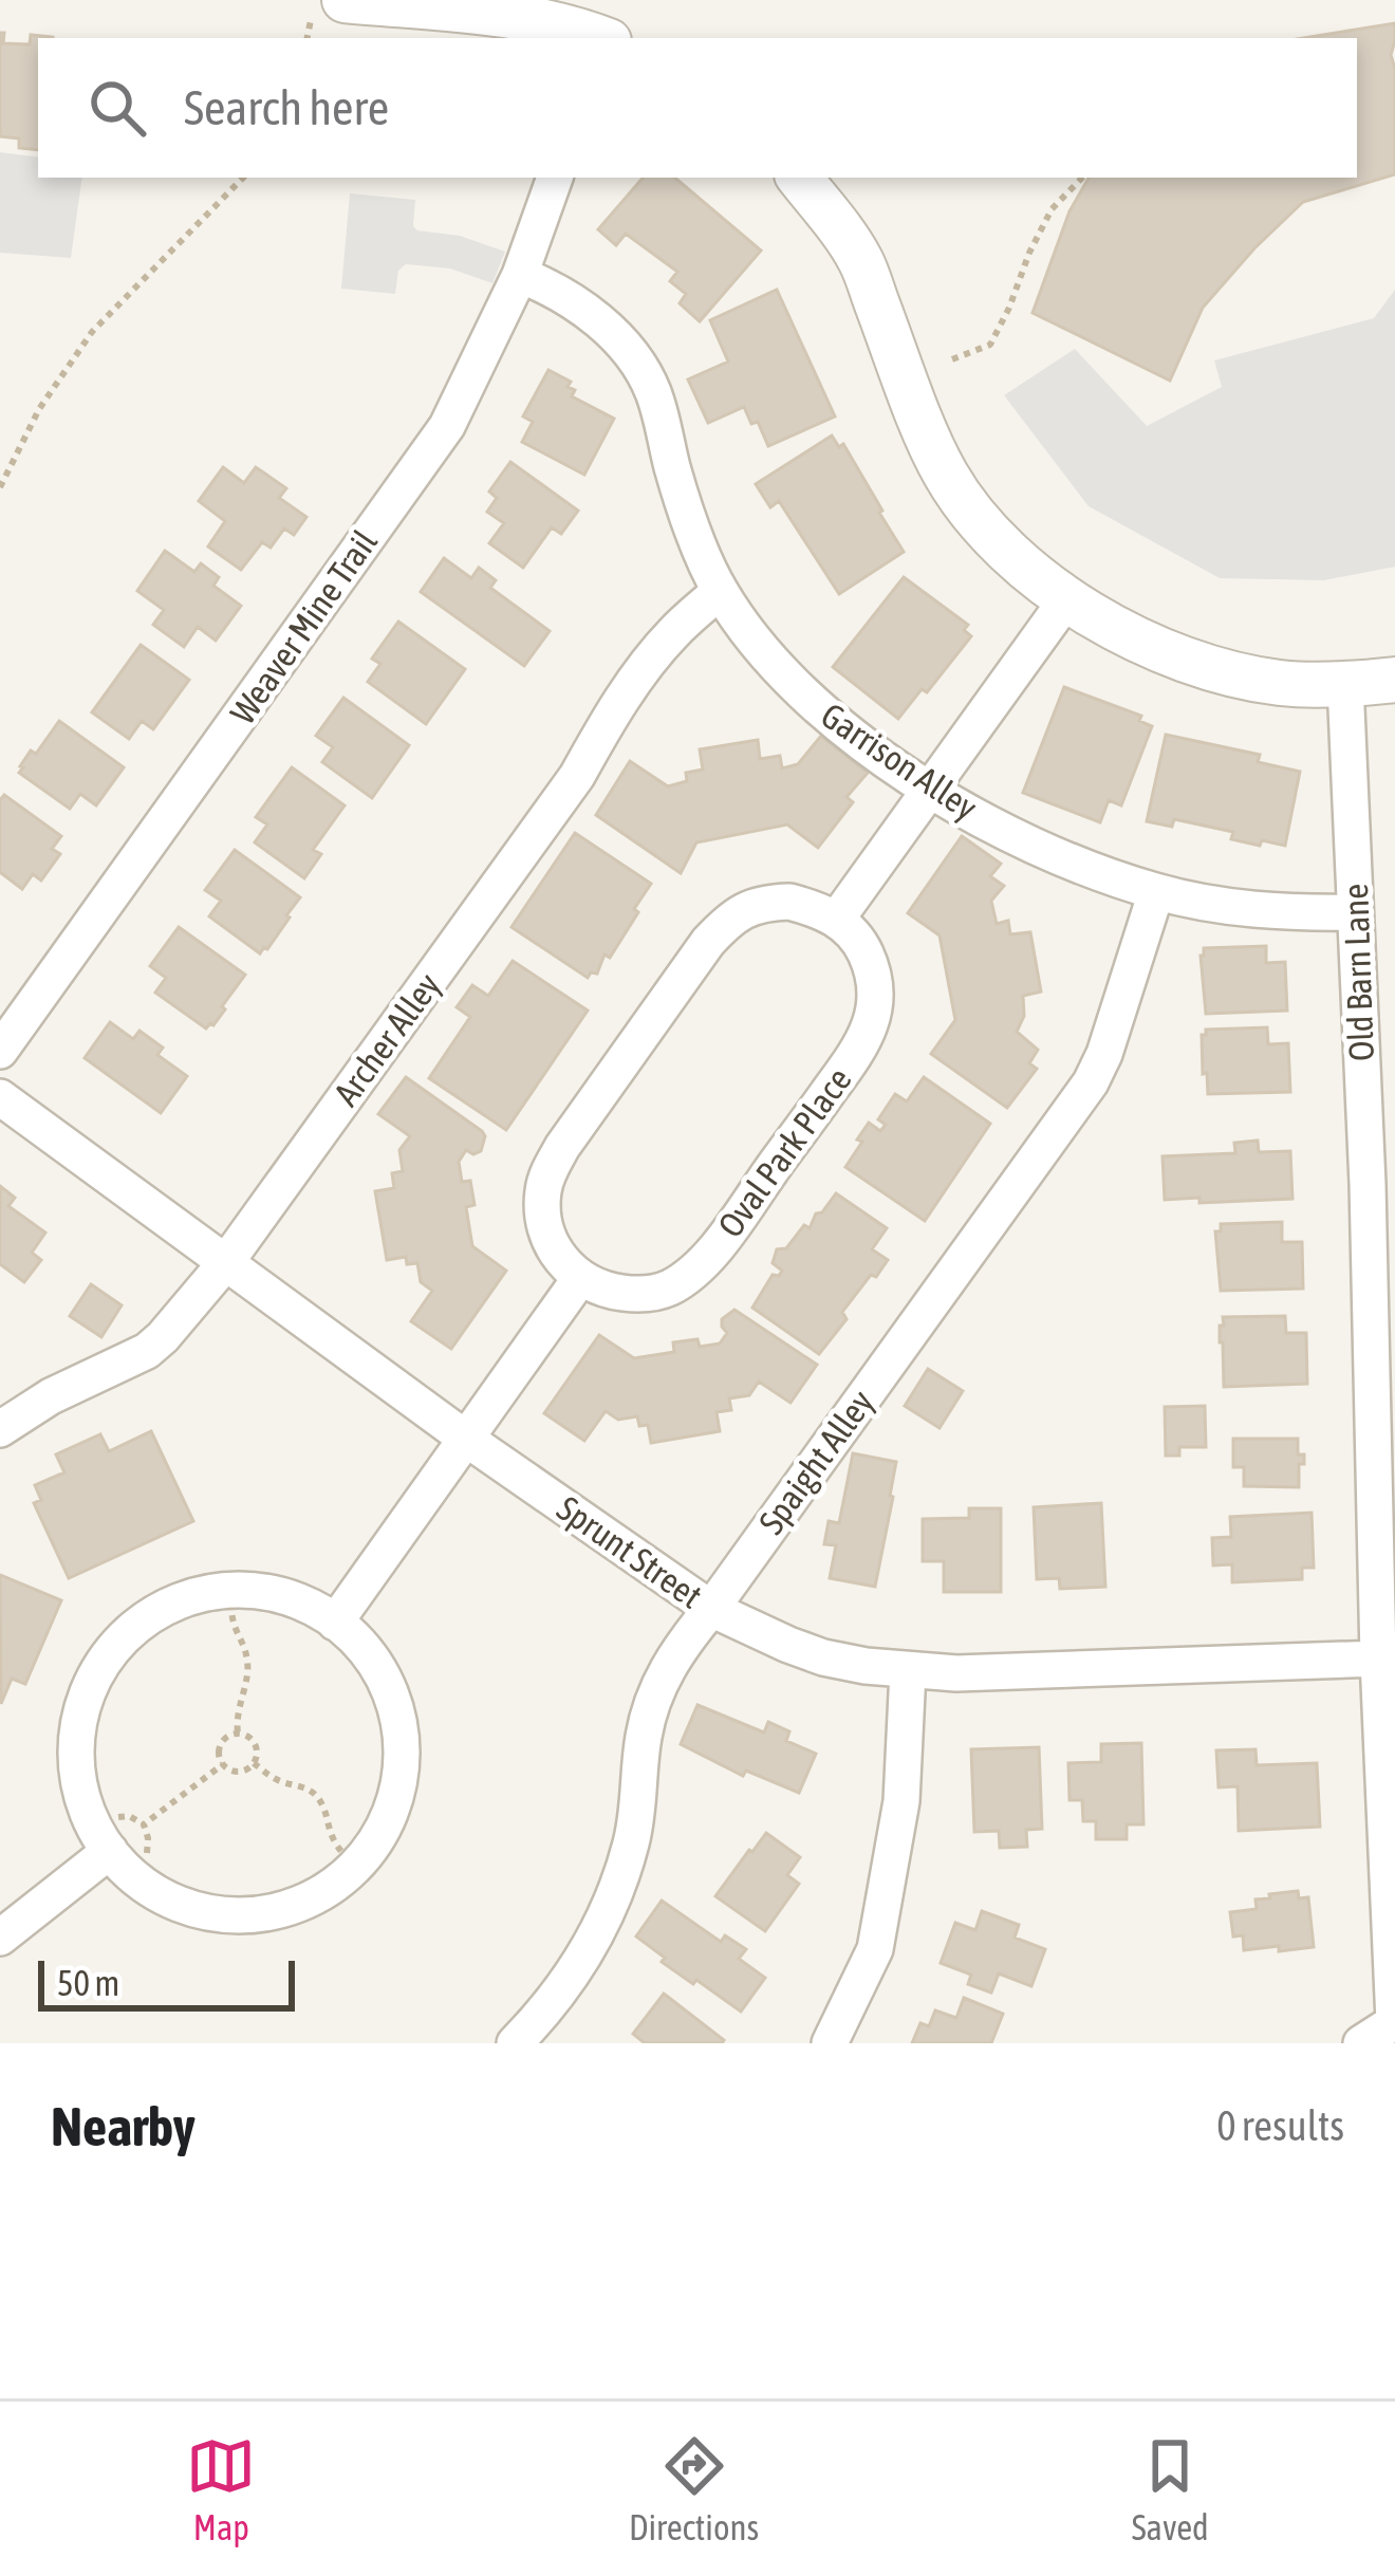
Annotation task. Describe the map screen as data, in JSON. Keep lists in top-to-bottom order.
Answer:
{
  "streets": {
    "street": [
      "Weaver Mine Trail",
      "Garrison Alley",
      "Old Barn Lane",
      "Archer Alley",
      "Oval Park Place",
      "Spaight Alley",
      "Sprunt Street"
    ]
  },
  "crossings": [
    ["Weaver Mine Trail", "Garrison Alley"],
    ["Garrison Alley", "Old Barn Lane"],
    ["Garrison Alley", "Archer Alley"],
    ["Garrison Alley", "Spaight Alley"],
    ["Old Barn Lane", "Sprunt Street"],
    ["Archer Alley", "Sprunt Street"],
    ["Spaight Alley", "Sprunt Street"]
  ],
  "scale_bar": "50 m",
  "page": {
    "search": "Search here",
    "scale": "50 m",
    "heading": ["Nearby", "0 results"],
    "nav": ["Map", "Directions", "Saved"]
  }
}
